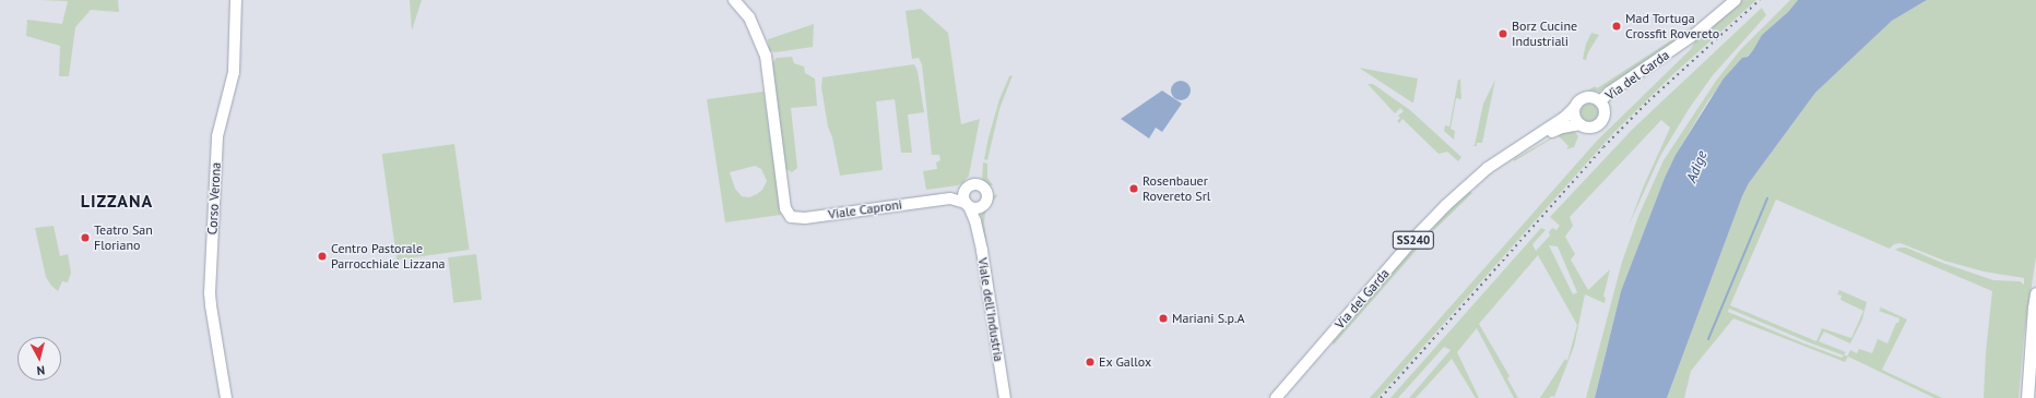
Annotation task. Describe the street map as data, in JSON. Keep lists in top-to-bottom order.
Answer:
{
  "streets": {
    "main road": [
      "Via del Garda",
      "Corso Verona",
      "Viale Caproni",
      "SS240",
      "Viale dell'Industria"
    ]
  },
  "crossings": [
    ["Viale Caproni", "Viale dell'Industria"]
  ],
  "districts": ["LIZZANA"],
  "water": ["Adige"],
  "places": [
    "Mad Tortuga Crossfit Rovereto",
    "Borz Cucine Industriali",
    "Rosenbauer Rovereto Srl",
    "Teatro San Floriano",
    "Centro Pastorale Parrocchiale Lizzana",
    "Mariani S.p.A",
    "Ex Gallox"
  ],
  "north": "bottom"
}
